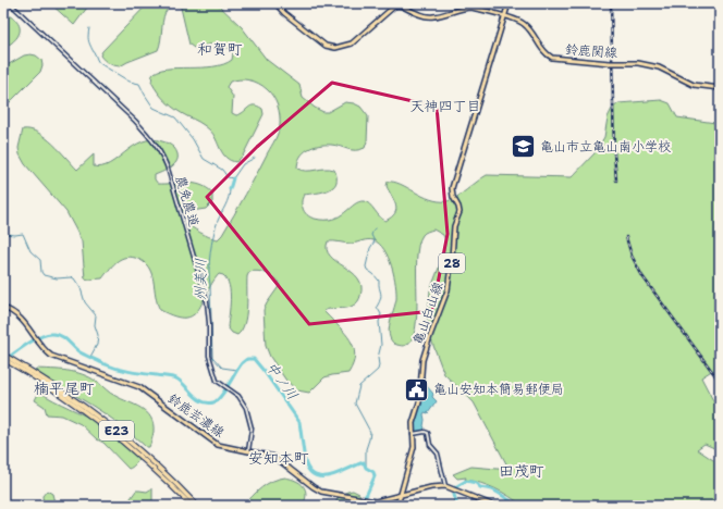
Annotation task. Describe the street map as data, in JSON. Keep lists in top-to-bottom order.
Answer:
{
  "streets": {
    "highway": ["E23"],
    "main road": [
      "鈴鹿関線",
      "28",
      "亀山白山線",
      "鈴鹿芸濃線"
    ],
    "street": ["農免農道"]
  },
  "crossings": [
    ["鈴鹿関線", "亀山白山線"],
    ["農免農道", "鈴鹿芸濃線"],
    ["亀山白山線", "鈴鹿芸濃線"]
  ],
  "districts": [
    "和賀町",
    "天神四丁目",
    "楠平尾町",
    "安知本町",
    "田茂町"
  ],
  "water": ["州美川", "中ノ川"],
  "places": {
    "school or university": ["亀山市立亀山南小学校"],
    "public building": ["亀山安知本簡易郵便局"]
  }
}
